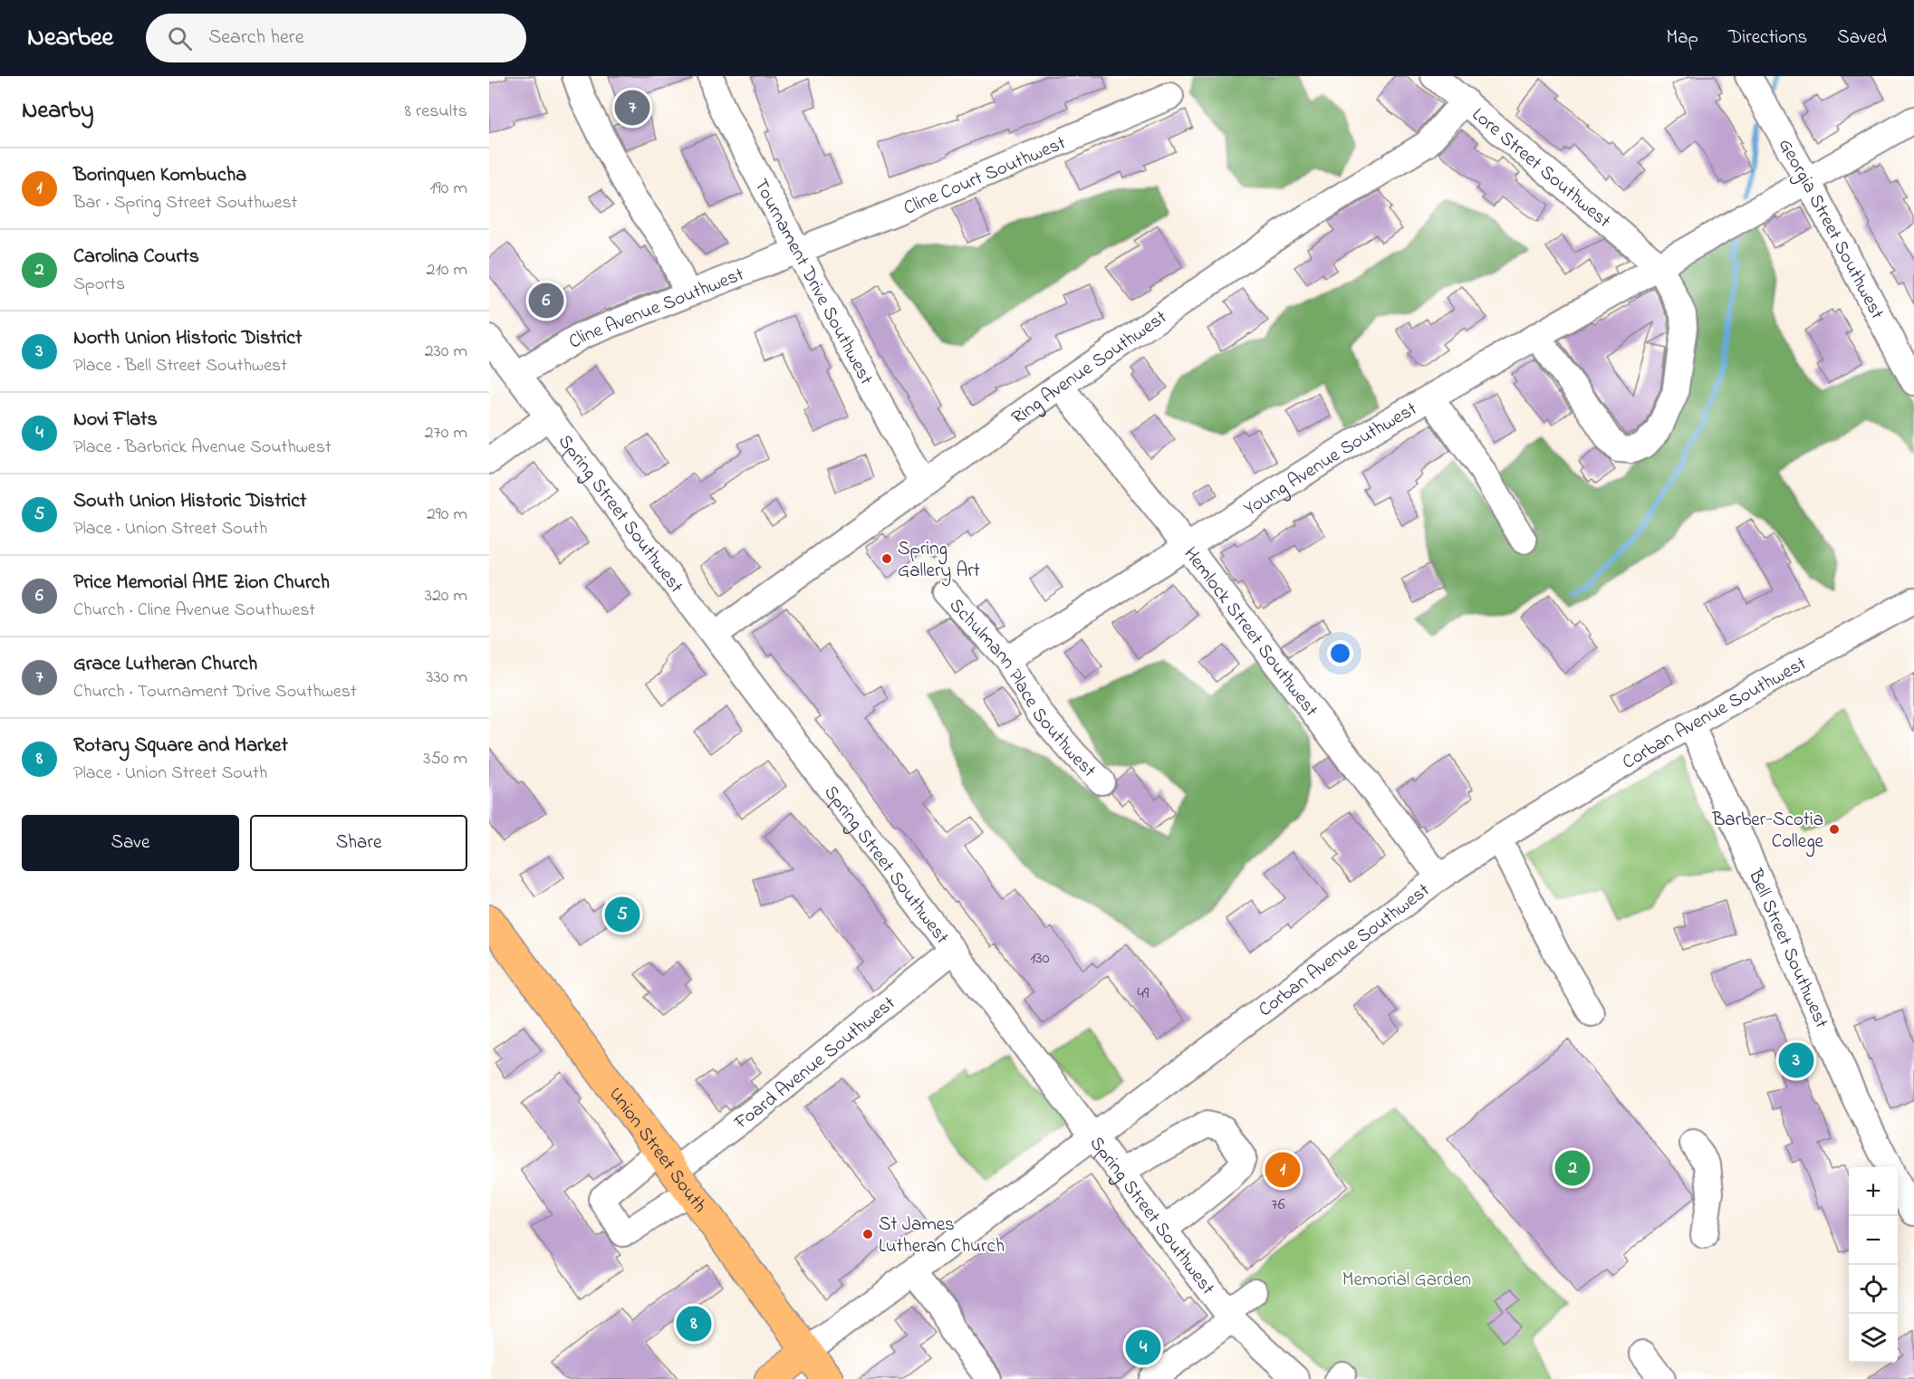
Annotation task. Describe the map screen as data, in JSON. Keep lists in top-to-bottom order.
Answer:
{
  "streets": {
    "main road": ["Union Street South"],
    "street": [
      "Lore Street Southwest",
      "Cline Court Southwest",
      "Georgia Street Southwest",
      "Tournament Drive Southwest",
      "Cline Avenue Southwest",
      "Ring Avenue Southwest",
      "Young Avenue Southwest",
      "Spring Street Southwest",
      "Hemlock Street Southwest",
      "Schulmann Place Southwest",
      "Corban Avenue Southwest",
      "Bell Street Southwest",
      "Foard Avenue Southwest"
    ]
  },
  "crossings": [
    ["Lore Street Southwest", "Ring Avenue Southwest"],
    ["Lore Street Southwest", "Young Avenue Southwest"],
    ["Cline Court Southwest", "Tournament Drive Southwest"],
    ["Cline Court Southwest", "Cline Avenue Southwest"],
    ["Georgia Street Southwest", "Young Avenue Southwest"],
    ["Tournament Drive Southwest", "Cline Avenue Southwest"],
    ["Tournament Drive Southwest", "Ring Avenue Southwest"],
    ["Cline Avenue Southwest", "Spring Street Southwest"],
    ["Ring Avenue Southwest", "Spring Street Southwest"],
    ["Ring Avenue Southwest", "Hemlock Street Southwest"],
    ["Young Avenue Southwest", "Hemlock Street Southwest"],
    ["Young Avenue Southwest", "Schulmann Place Southwest"],
    ["Spring Street Southwest", "Corban Avenue Southwest"],
    ["Spring Street Southwest", "Foard Avenue Southwest"],
    ["Hemlock Street Southwest", "Corban Avenue Southwest"],
    ["Corban Avenue Southwest", "Bell Street Southwest"],
    ["Corban Avenue Southwest", "Union Street South"],
    ["Foard Avenue Southwest", "Union Street South"]
  ],
  "parks": ["Memorial Garden"],
  "places": ["Spring Gallery Art", "Barber-Scotia College", "St James Lutheran Church"],
  "house_numbers": ["130", "49", "76"],
  "page": {
    "header": "Nearbee",
    "search": "Search here",
    "nav": ["Map", "Directions", "Saved"],
    "heading": ["Nearby", "8 results"],
    "pins": [
      "7",
      "6",
      "5",
      "3",
      "2",
      "1",
      "8",
      "4"
    ],
    "list": [
      {
        "mark": "1",
        "name": "Borinquen Kombucha",
        "note": "Bar · Spring Street Southwest",
        "value": "190 m"
      },
      {
        "mark": "2",
        "name": "Carolina Courts",
        "note": "Sports",
        "value": "210 m"
      },
      {
        "mark": "3",
        "name": "North Union Historic District",
        "note": "Place · Bell Street Southwest",
        "value": "230 m"
      },
      {
        "mark": "4",
        "name": "Novi Flats",
        "note": "Place · Barbrick Avenue Southwest",
        "value": "270 m"
      },
      {
        "mark": "5",
        "name": "South Union Historic District",
        "note": "Place · Union Street South",
        "value": "290 m"
      },
      {
        "mark": "6",
        "name": "Price Memorial AME Zion Church",
        "note": "Church · Cline Avenue Southwest",
        "value": "320 m"
      },
      {
        "mark": "7",
        "name": "Grace Lutheran Church",
        "note": "Church · Tournament Drive Southwest",
        "value": "330 m"
      },
      {
        "mark": "8",
        "name": "Rotary Square and Market",
        "note": "Place · Union Street South",
        "value": "350 m"
      }
    ],
    "buttons": ["Save", "Share"],
    "map_buttons": ["+", "−"]
  }
}
